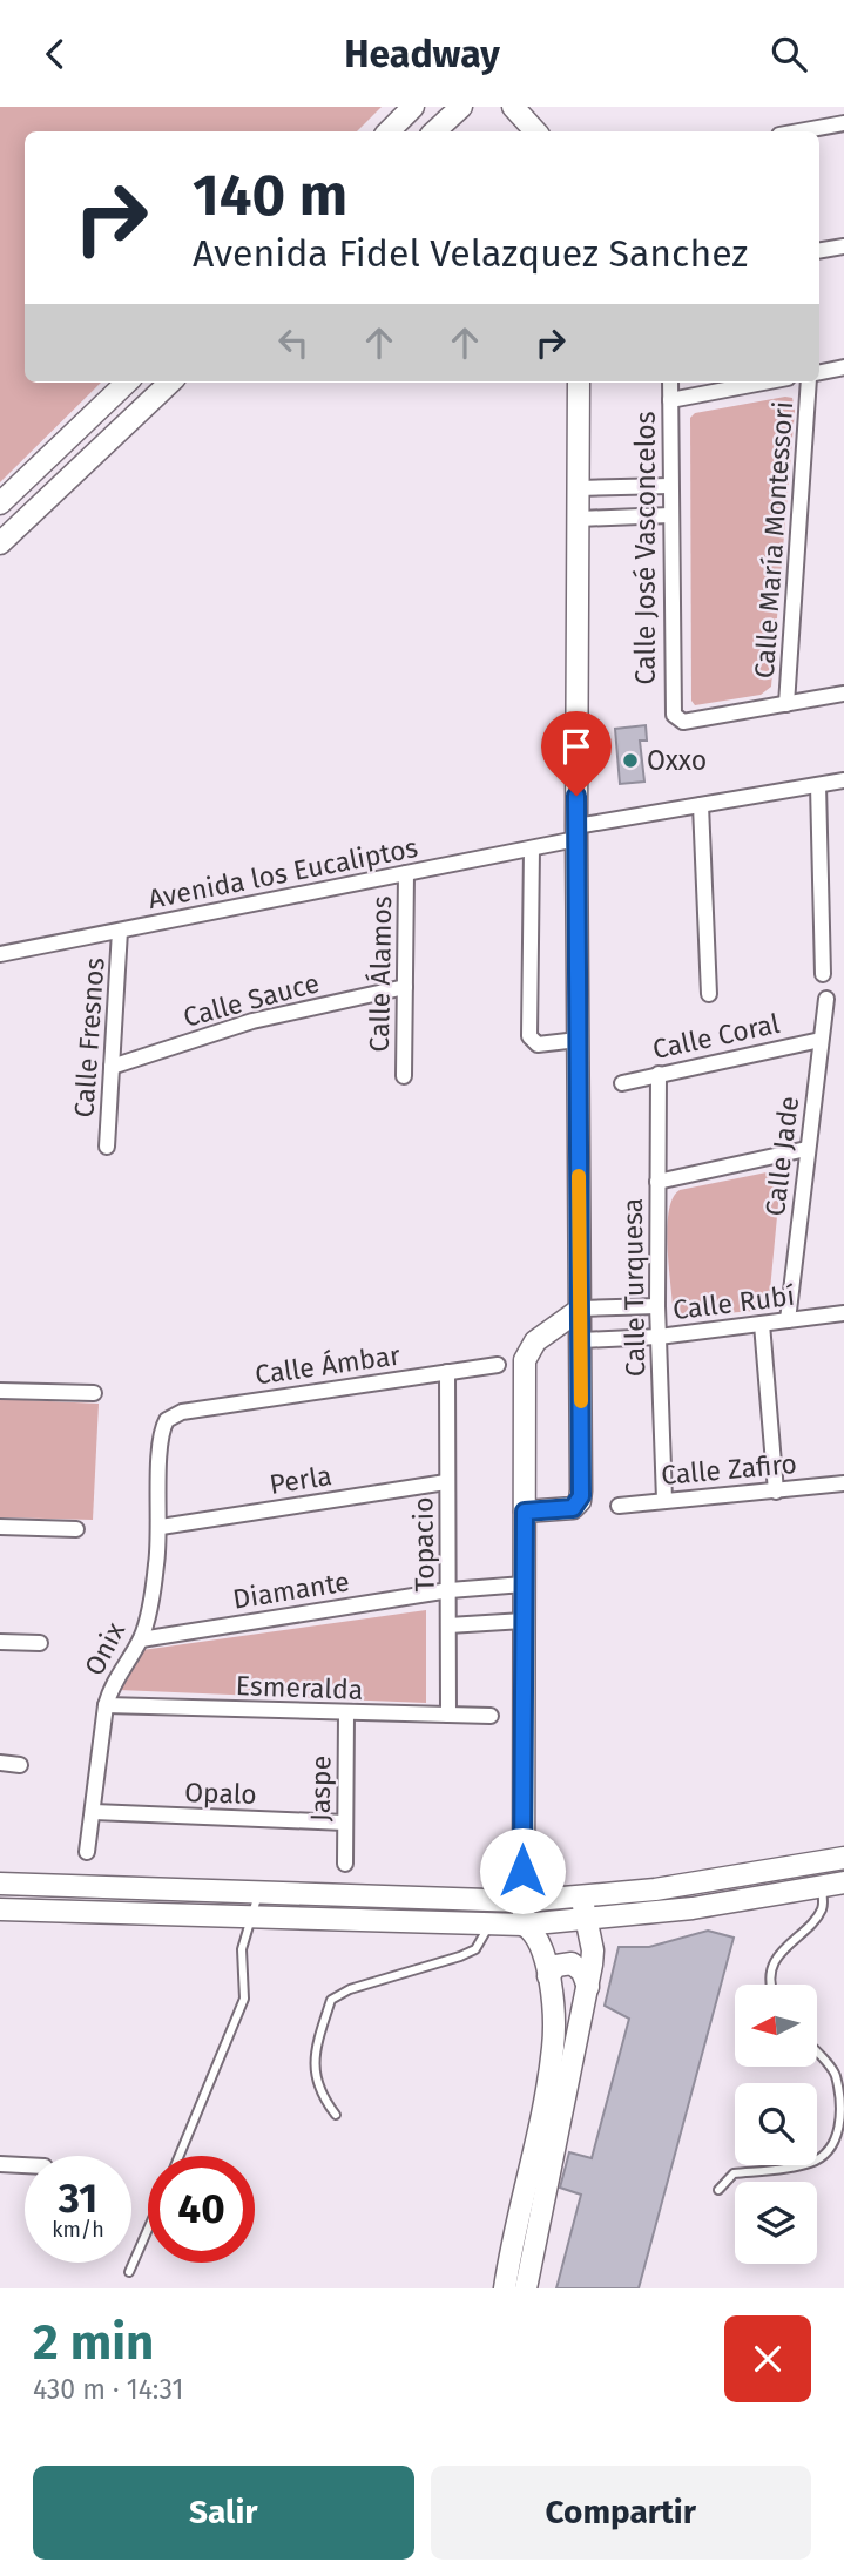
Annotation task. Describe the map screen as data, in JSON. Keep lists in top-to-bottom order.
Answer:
{
  "streets": {
    "street": [
      "Calle María Montessori",
      "Calle José Vasconcelos",
      "Avenida los Eucaliptos",
      "Calle Álamos",
      "Calle Sauce",
      "Calle Coral",
      "Calle Fresnos",
      "Calle Jade",
      "Calle Turquesa",
      "Calle Rubí",
      "Calle Ámbar",
      "Calle Zafiro",
      "Perla",
      "Topacio",
      "Diamante",
      "Onix",
      "Esmeralda",
      "Jaspe",
      "Opalo"
    ]
  },
  "crossings": [
    ["Calle María Montessori", "Calle José Vasconcelos"],
    ["Avenida los Eucaliptos", "Calle Álamos"],
    ["Avenida los Eucaliptos", "Calle Fresnos"],
    ["Calle Álamos", "Calle Sauce"],
    ["Calle Sauce", "Calle Fresnos"],
    ["Calle Coral", "Calle Jade"],
    ["Calle Coral", "Calle Turquesa"],
    ["Calle Jade", "Calle Rubí"],
    ["Calle Turquesa", "Calle Rubí"],
    ["Calle Turquesa", "Calle Zafiro"],
    ["Calle Ámbar", "Topacio"],
    ["Calle Ámbar", "Onix"],
    ["Perla", "Topacio"],
    ["Perla", "Onix"],
    ["Topacio", "Diamante"],
    ["Topacio", "Esmeralda"],
    ["Diamante", "Onix"],
    ["Onix", "Esmeralda"],
    ["Onix", "Opalo"],
    ["Esmeralda", "Jaspe"],
    ["Jaspe", "Opalo"]
  ],
  "places": ["Oxxo"],
  "north": "left",
  "page": {
    "header": "Headway",
    "turn": ["140 m", "Avenida Fidel Velazquez Sanchez"],
    "speed": "31 km/h",
    "limit": "40",
    "heading": ["2 min", "430 m · 14:31"],
    "buttons": ["Salir", "Compartir"]
  }
}
